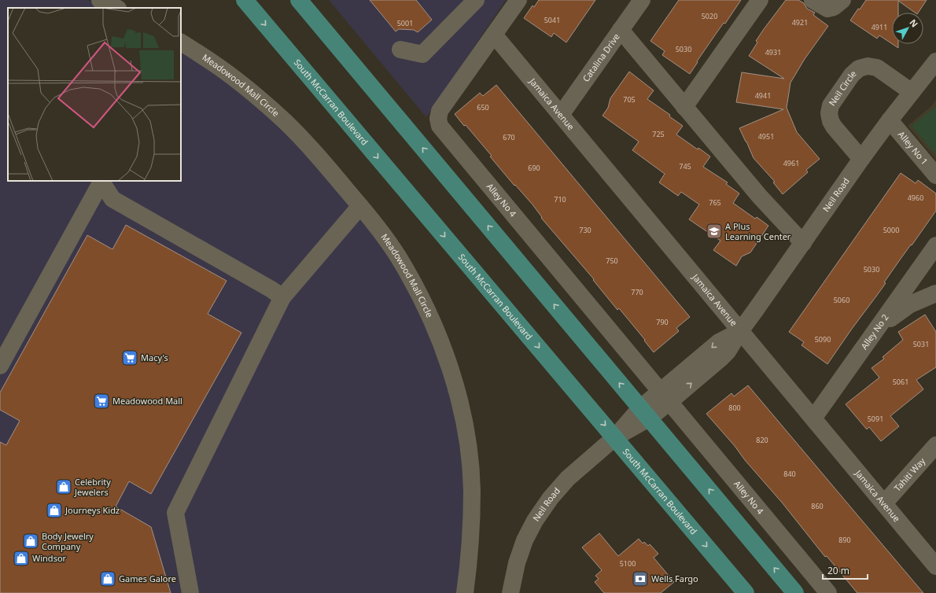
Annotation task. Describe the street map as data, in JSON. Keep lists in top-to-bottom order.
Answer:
{
  "streets": {
    "main road": ["South McCarran Boulevard"],
    "street": [
      "Catalina Drive",
      "Meadowood Mall Circle",
      "Neil Circle",
      "Jamaica Avenue",
      "Alley No 1",
      "Neil Road",
      "Alley No 4",
      "Alley No 2",
      "Tahiti Way"
    ]
  },
  "crossings": [
    ["Catalina Drive", "Jamaica Avenue"],
    ["Neil Circle", "Neil Road"],
    ["South McCarran Boulevard", "Neil Road"],
    ["Jamaica Avenue", "Neil Road"],
    ["Jamaica Avenue", "Alley No 4"],
    ["Jamaica Avenue", "Alley No 2"],
    ["Jamaica Avenue", "Tahiti Way"],
    ["Alley No 1", "Neil Road"],
    ["Neil Road", "Alley No 4"]
  ],
  "places": {
    "school or university": ["A Plus Learning Center"],
    "supermarket": ["Macy's", "Meadowood Mall"],
    "shop": [
      "Celebrity Jewelers",
      "Journeys Kidz",
      "Body Jewelry Company",
      "Windsor",
      "Games Galore"
    ],
    "bank": ["Wells Fargo"]
  },
  "house_numbers": [
    "5020",
    "5041",
    "4921",
    "5001",
    "4911",
    "5030",
    "4931",
    "4941",
    "705",
    "650",
    "725",
    "4951",
    "670",
    "4961",
    "745",
    "690",
    "4960",
    "710",
    "765",
    "730",
    "5000",
    "750",
    "5030",
    "770",
    "5060",
    "790",
    "5090",
    "5031",
    "5061",
    "800",
    "5091",
    "820",
    "840",
    "860",
    "890",
    "5100"
  ],
  "scale_bar": "20 m",
  "north": "top right"
}
